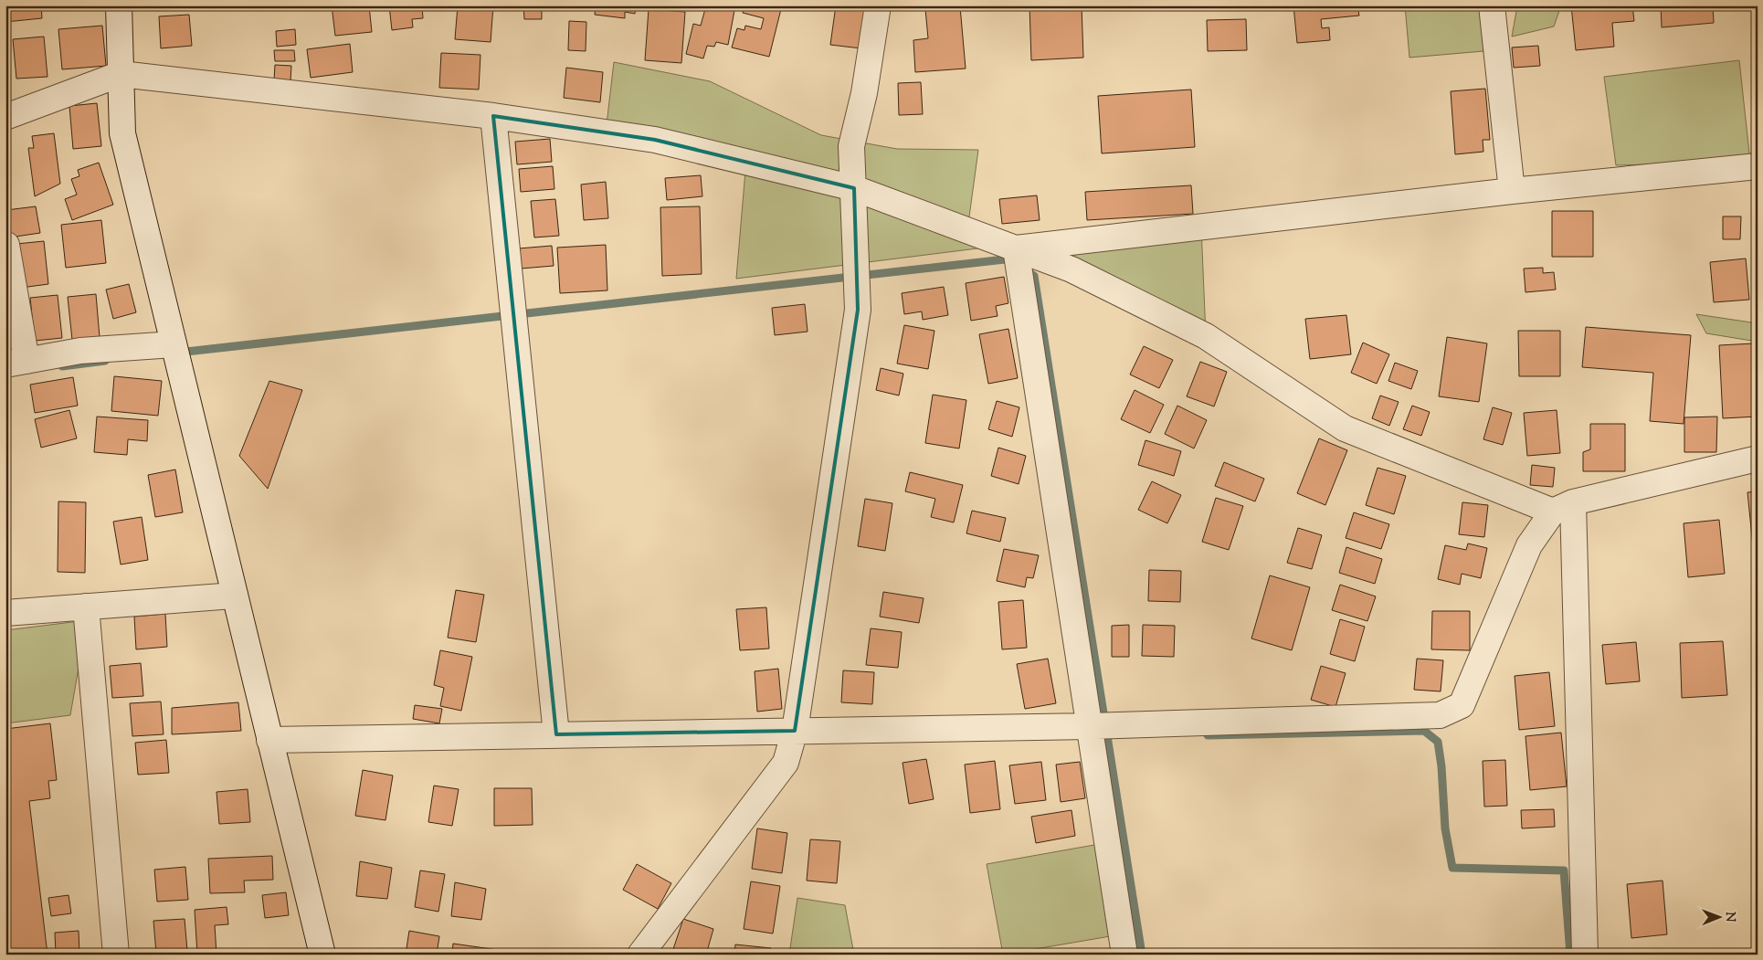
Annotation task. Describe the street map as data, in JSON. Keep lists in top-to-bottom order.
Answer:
{
  "north": "right"
}
